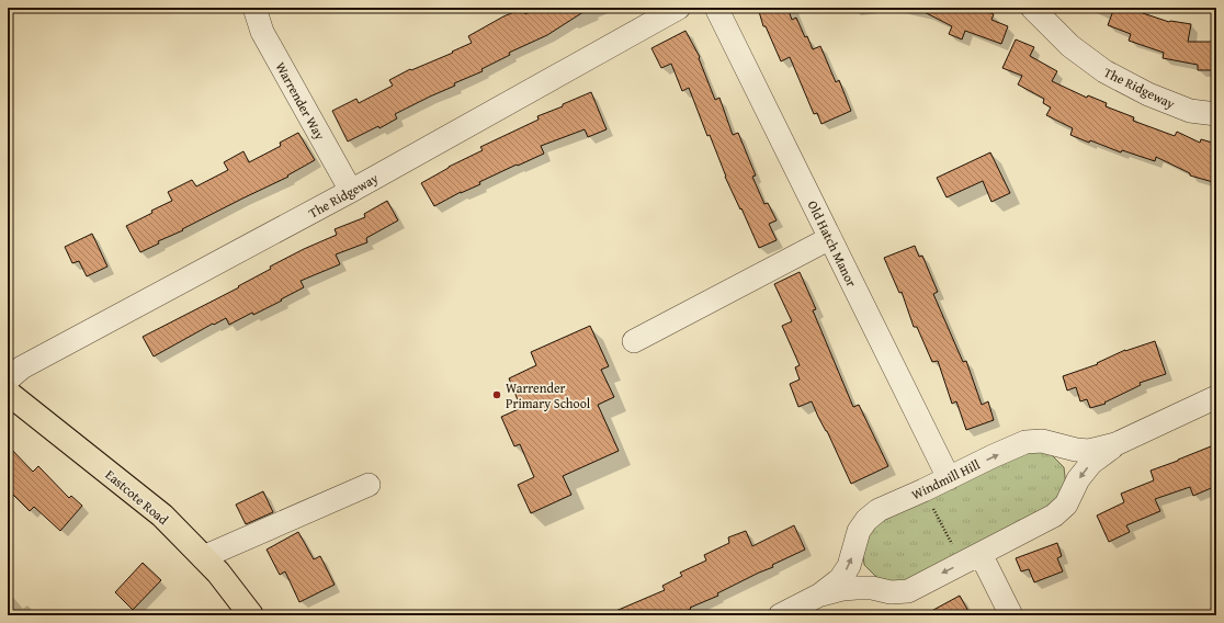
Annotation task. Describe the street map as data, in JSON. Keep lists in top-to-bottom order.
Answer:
{
  "streets": {
    "main road": ["Eastcote Road"],
    "street": [
      "The Ridgeway",
      "Warrender Way",
      "Old Hatch Manor",
      "Windmill Hill"
    ]
  },
  "crossings": [
    ["The Ridgeway", "Warrender Way"],
    ["Old Hatch Manor", "Windmill Hill"]
  ],
  "places": ["Warrender Primary School"]
}
